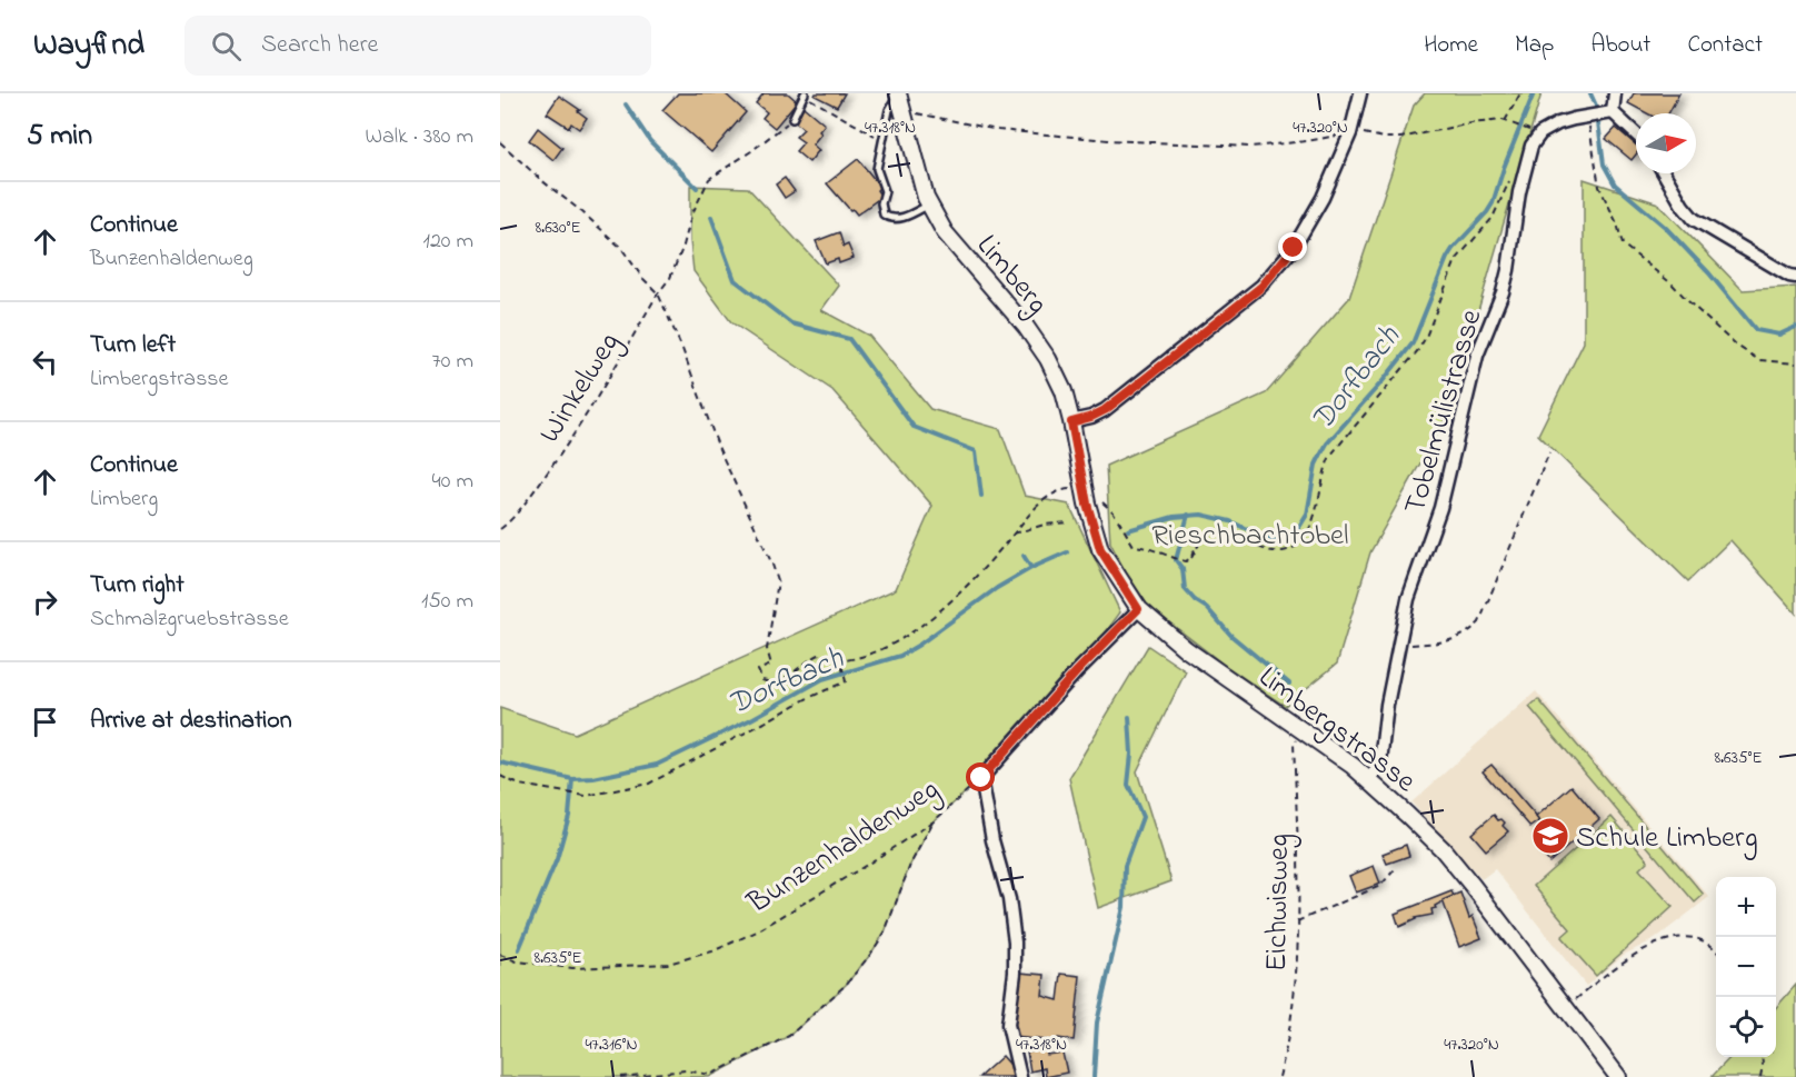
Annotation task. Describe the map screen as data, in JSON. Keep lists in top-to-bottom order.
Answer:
{
  "streets": {
    "street": [
      "Limberg",
      "Tobelmülistrasse",
      "Limbergstrasse",
      "Bunzenhaldenweg"
    ],
    "path": ["Winkelweg", "Eichwisweg"]
  },
  "crossings": [
    ["Limberg", "Limbergstrasse"],
    ["Tobelmülistrasse", "Limbergstrasse"],
    ["Limbergstrasse", "Bunzenhaldenweg"],
    ["Limbergstrasse", "Eichwisweg"]
  ],
  "water": ["Dorfbach"],
  "parks": ["Rieschbachtobel"],
  "places": {
    "school or university": ["Schule Limberg"]
  },
  "north": "right",
  "page": {
    "header": "Wayfind",
    "search": "Search here",
    "nav": [
      "Home",
      "Map",
      "About",
      "Contact"
    ],
    "heading": ["5 min", "Walk · 380 m"],
    "list": [
      ["Continue", "Bunzenhaldenweg", "120 m"],
      ["Turn left", "Limbergstrasse", "70 m"],
      ["Continue", "Limberg", "40 m"],
      ["Turn right", "Schmalzgruebstrasse", "150 m"],
      "Arrive at destination"
    ],
    "map_buttons": ["+", "−"]
  },
  "coordinates": [
    "47.320°N",
    "47.318°N",
    "8.630°E",
    "8.635°E",
    "47.316°N"
  ]
}
